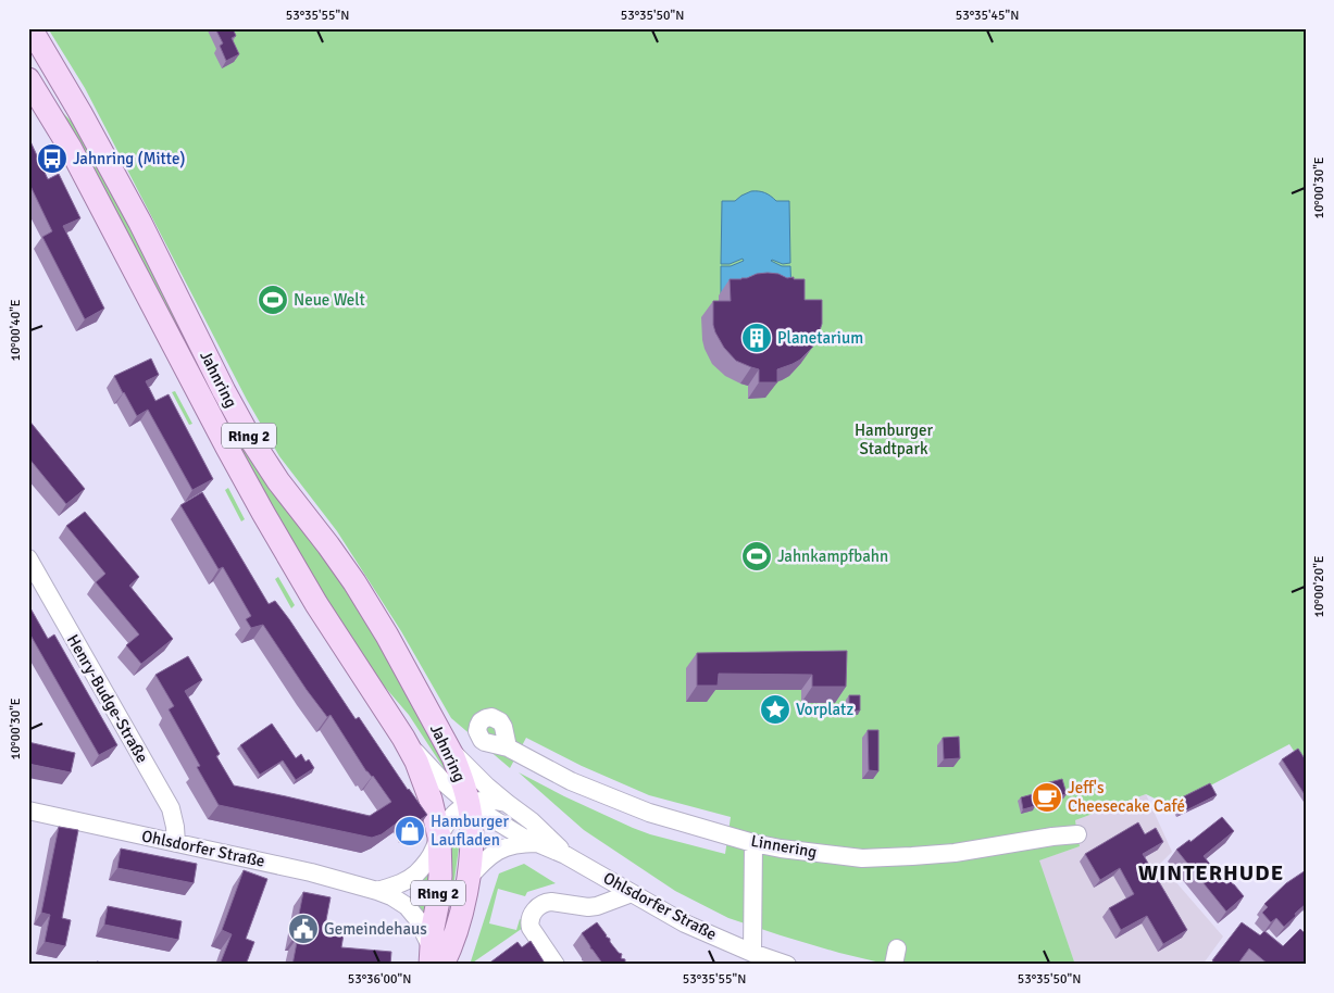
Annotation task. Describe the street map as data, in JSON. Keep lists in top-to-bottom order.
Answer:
{
  "streets": {
    "main road": ["Jahnring", "Ring 2"],
    "street": ["Henry-Budge-Straße", "Linnering", "Ohlsdorfer Straße"]
  },
  "crossings": [
    ["Jahnring", "Ring 2"],
    ["Jahnring", "Ohlsdorfer Straße"],
    ["Ring 2", "Ohlsdorfer Straße"],
    ["Henry-Budge-Straße", "Ohlsdorfer Straße"]
  ],
  "districts": ["WINTERHUDE"],
  "parks": ["Hamburger Stadtpark"],
  "places": {
    "bus stop": ["Jahnring (Mitte)"],
    "sports": ["Neue Welt", "Jahnkampfbahn"],
    "building": ["Planetarium"],
    "place": ["Vorplatz"],
    "cafe": ["Jeff's Cheesecake Café"],
    "shop": ["Hamburger Laufladen"],
    "public building": ["Gemeindehaus"]
  },
  "coordinates": [
    "53°35'55\"N",
    "53°35'50\"N",
    "53°35'45\"N",
    "10°00'30\"E",
    "10°00'40\"E",
    "10°00'20\"E",
    "53°36'00\"N"
  ]
}
